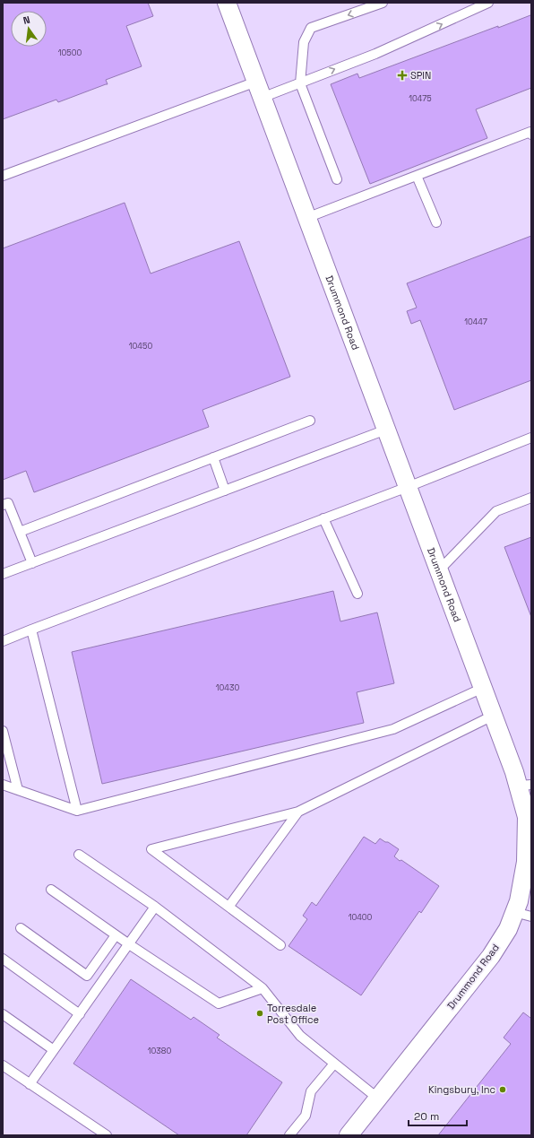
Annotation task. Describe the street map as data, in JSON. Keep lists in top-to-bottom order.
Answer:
{
  "streets": {
    "street": ["Drummond Road"]
  },
  "places": {
    "health": ["SPIN"],
    "other": ["Torresdale Post Office", "Kingsbury, Inc"]
  },
  "house_numbers": [
    "10500",
    "10475",
    "10447",
    "10450",
    "10430",
    "10400",
    "10380"
  ],
  "scale_bar": "20 m",
  "north": "top"
}
